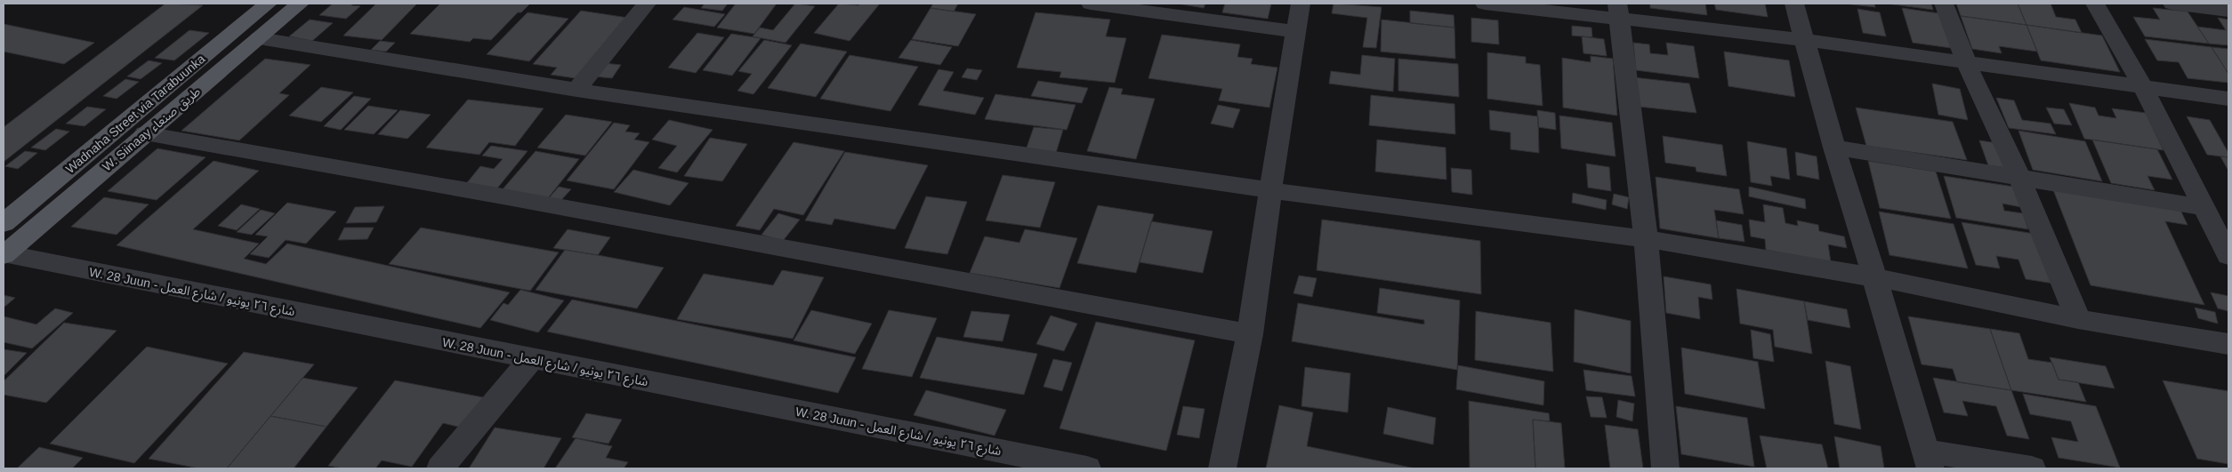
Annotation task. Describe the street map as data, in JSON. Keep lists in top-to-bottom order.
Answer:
{
  "streets": {
    "main road": ["Wadnaha Street via Tarabuunka", "W. Siinaay طريق صنعاء"],
    "street": ["W. 28 Juun - شارع ٢٦ يونيو / شارع العمل"]
  },
  "crossings": [
    ["W. Siinaay طريق صنعاء", "W. 28 Juun - شارع ٢٦ يونيو / شارع العمل"]
  ]
}
